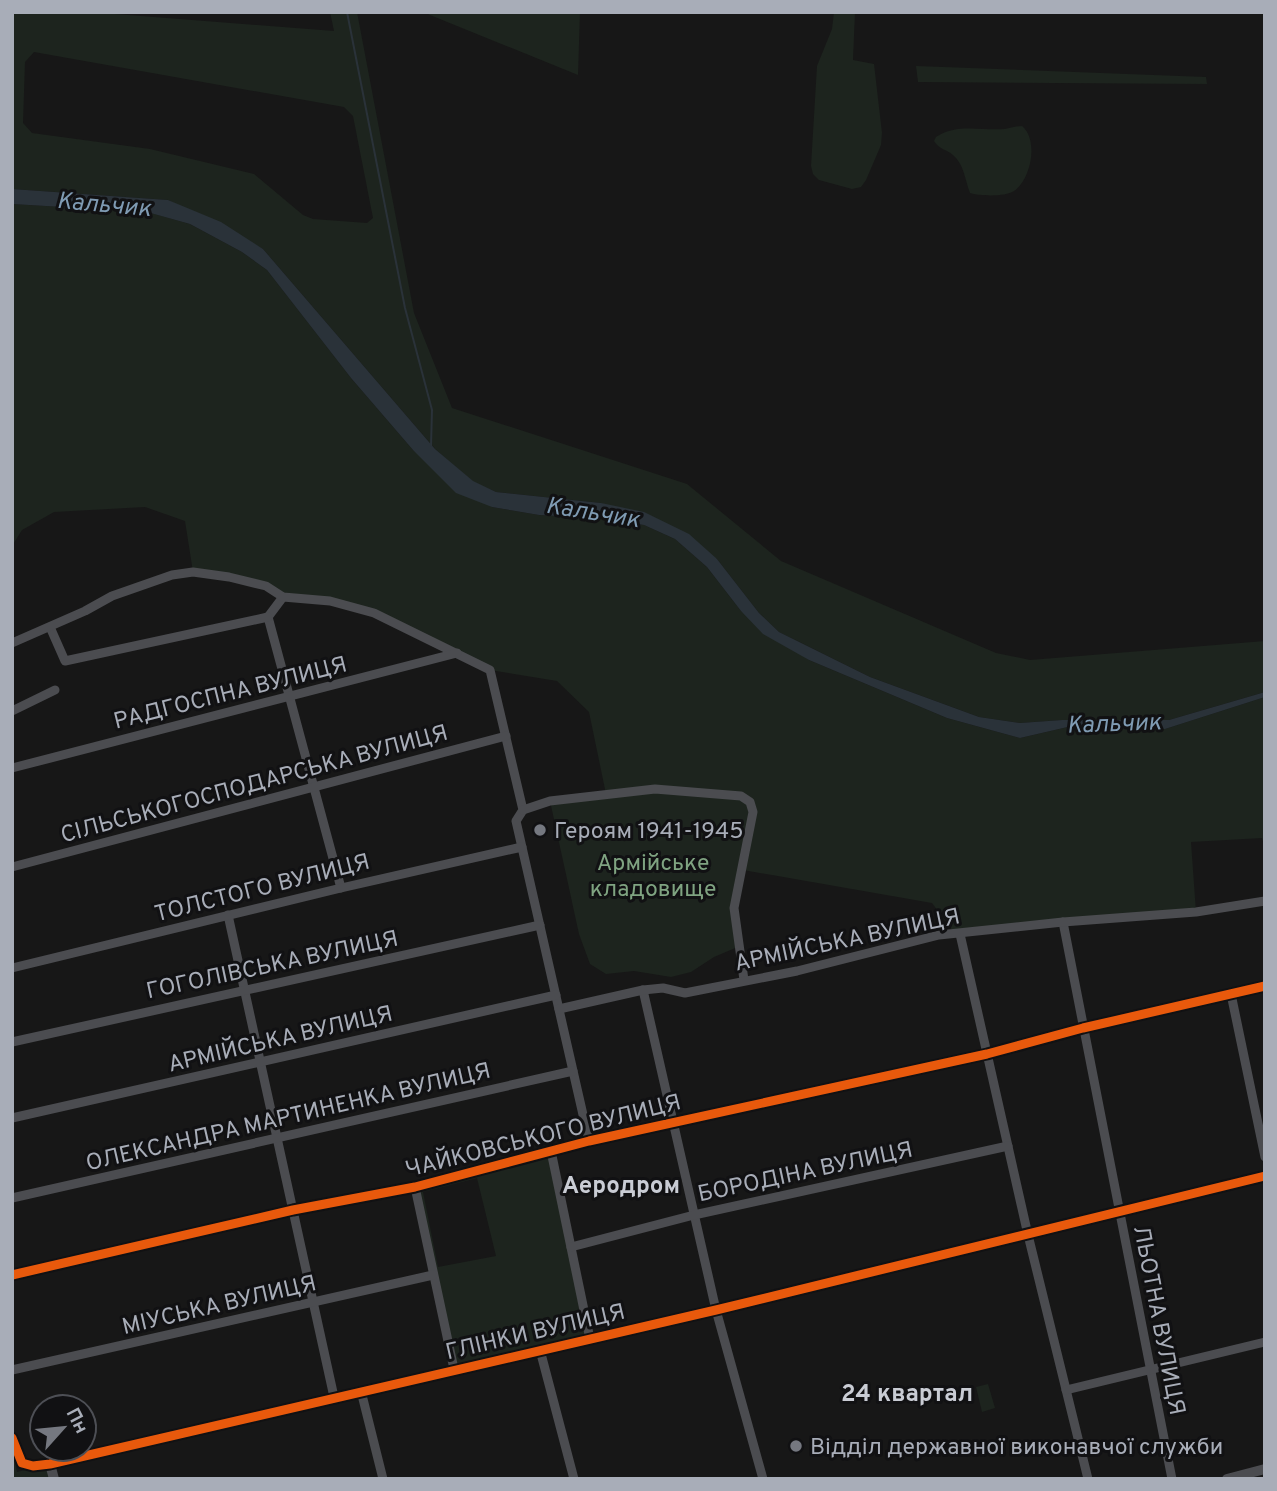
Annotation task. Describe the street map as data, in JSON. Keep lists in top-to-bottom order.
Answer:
{
  "streets": {
    "street": [
      "РАДГОСПНА ВУЛИЦЯ",
      "СІЛЬСЬКОГОСПОДАРСЬКА ВУЛИЦЯ",
      "ТОЛСТОГО ВУЛИЦЯ",
      "АРМІЙСЬКА ВУЛИЦЯ",
      "ГОГОЛІВСЬКА ВУЛИЦЯ",
      "ОЛЕКСАНДРА МАРТИНЕНКА ВУЛИЦЯ",
      "ЧАЙКОВСЬКОГО ВУЛИЦЯ",
      "БОРОДІНА ВУЛИЦЯ",
      "МІУСЬКА ВУЛИЦЯ",
      "ЛЬОТНА ВУЛИЦЯ",
      "ГЛІНКИ ВУЛИЦЯ"
    ]
  },
  "crossings": [
    ["АРМІЙСЬКА ВУЛИЦЯ", "ЛЬОТНА ВУЛИЦЯ"],
    ["ЧАЙКОВСЬКОГО ВУЛИЦЯ", "ЛЬОТНА ВУЛИЦЯ"],
    ["ЛЬОТНА ВУЛИЦЯ", "ГЛІНКИ ВУЛИЦЯ"]
  ],
  "districts": ["Аеродром", "24 квартал"],
  "water": ["Кальчик"],
  "parks": ["Армійське кладовище"],
  "places": ["Героям 1941-1945", "Відділ державної виконавчої служби"],
  "north": "top right"
}
